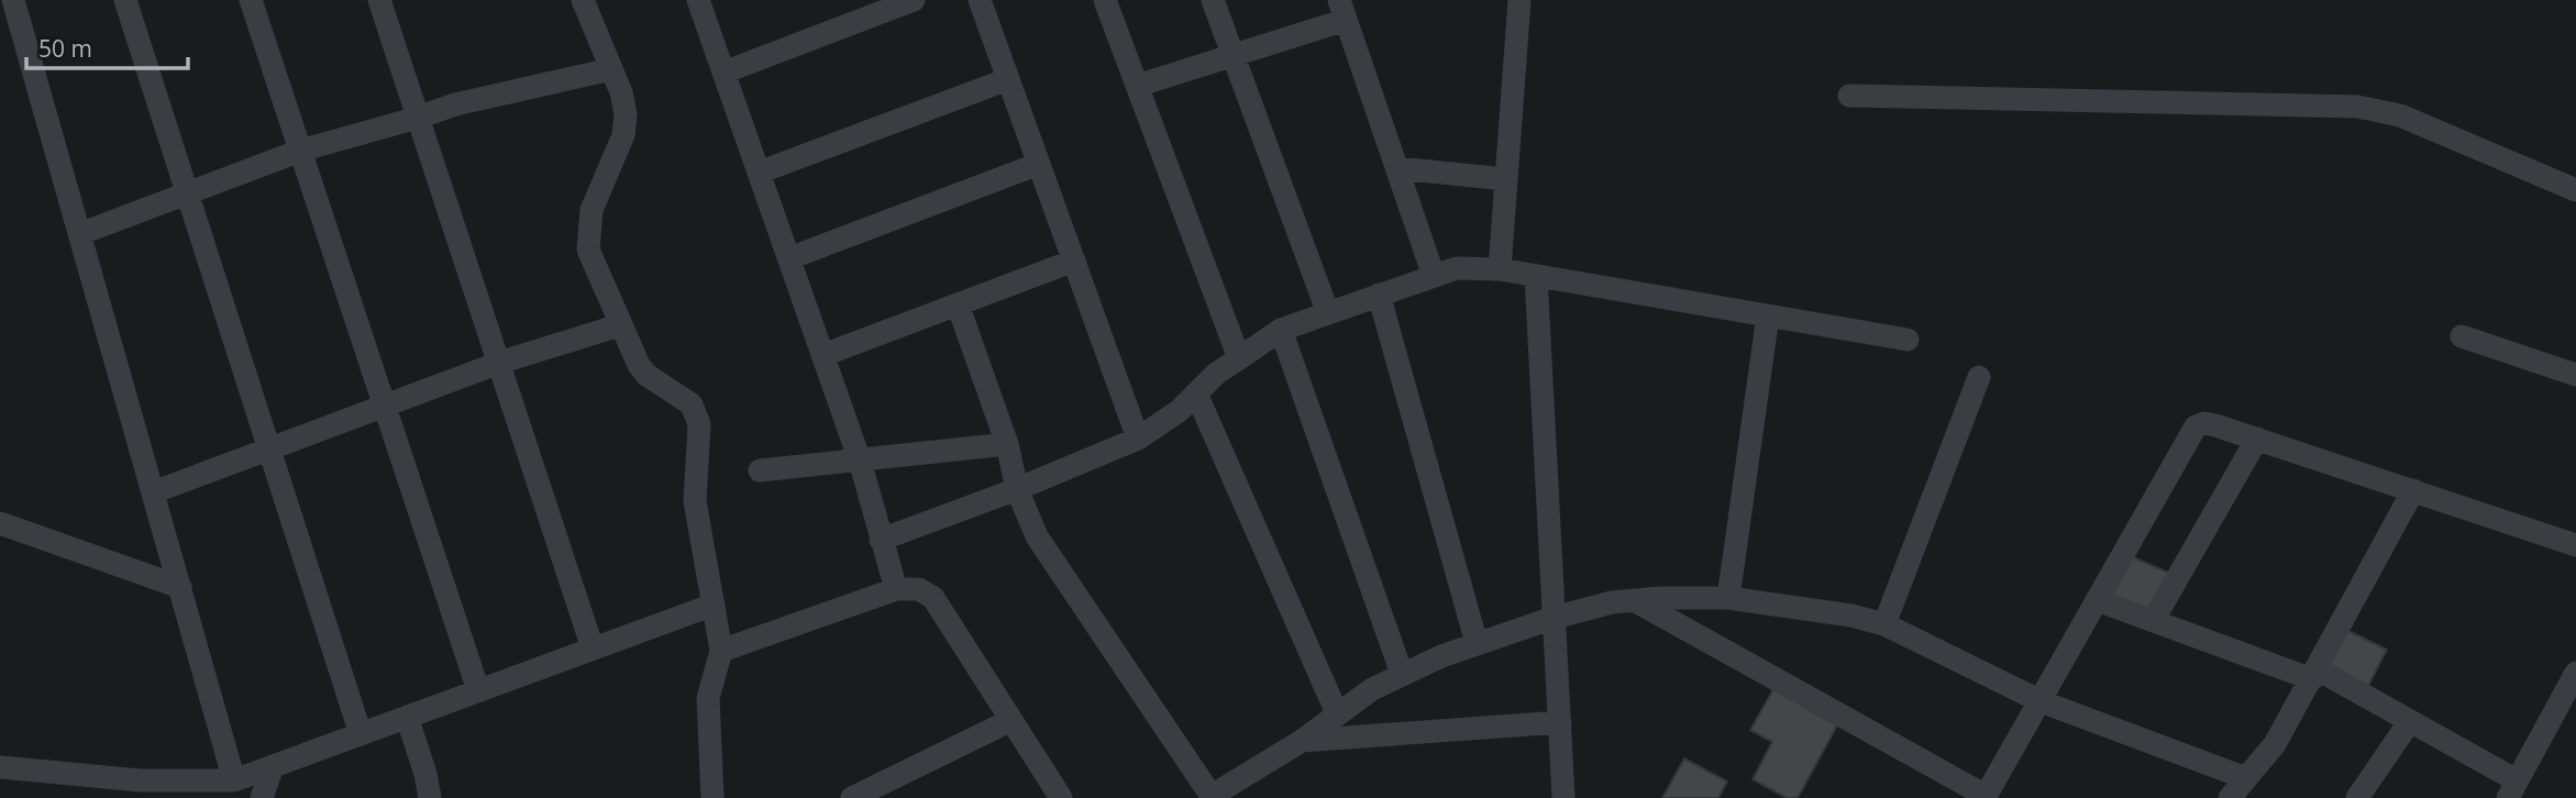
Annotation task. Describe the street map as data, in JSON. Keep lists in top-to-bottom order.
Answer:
{
  "scale_bar": "50 m"
}
